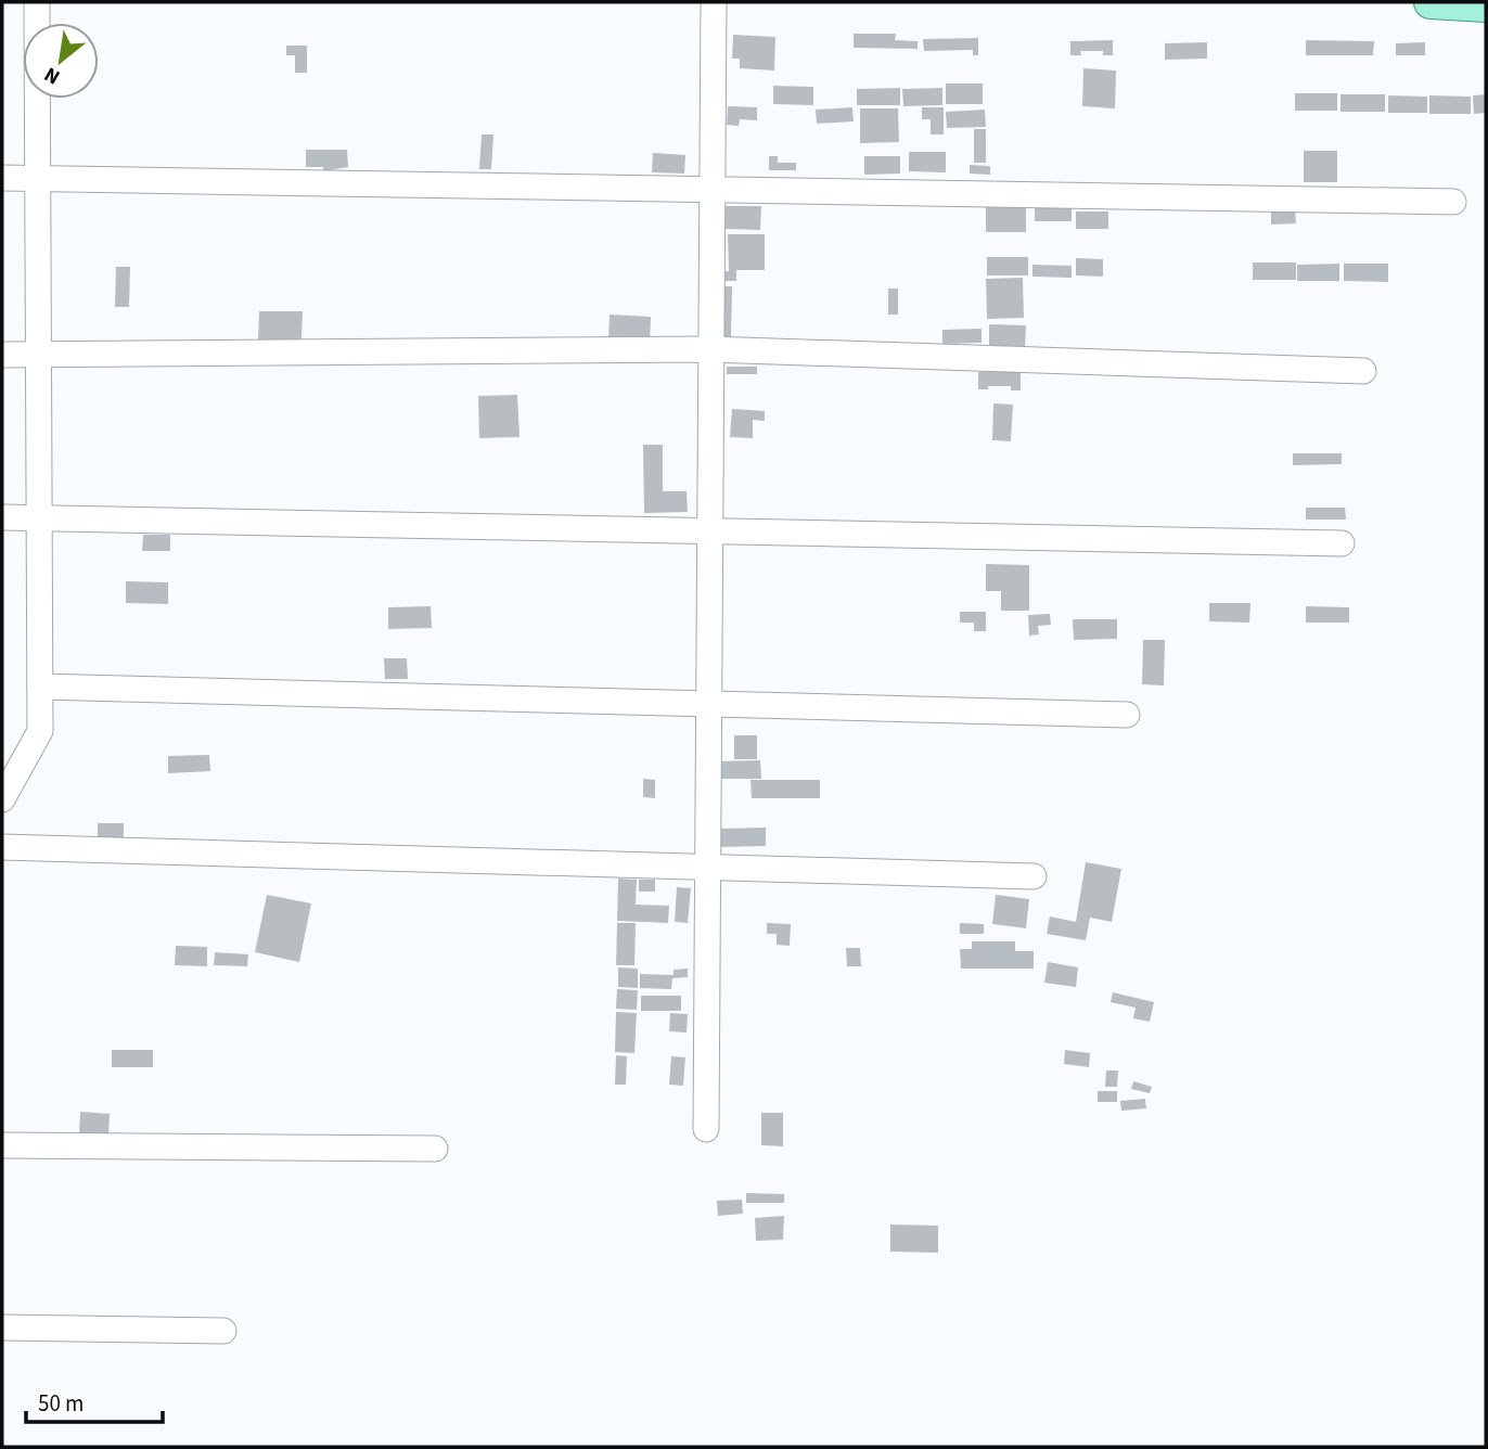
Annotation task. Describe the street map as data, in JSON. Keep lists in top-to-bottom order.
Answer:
{
  "scale_bar": "50 m",
  "north": "bottom left"
}
